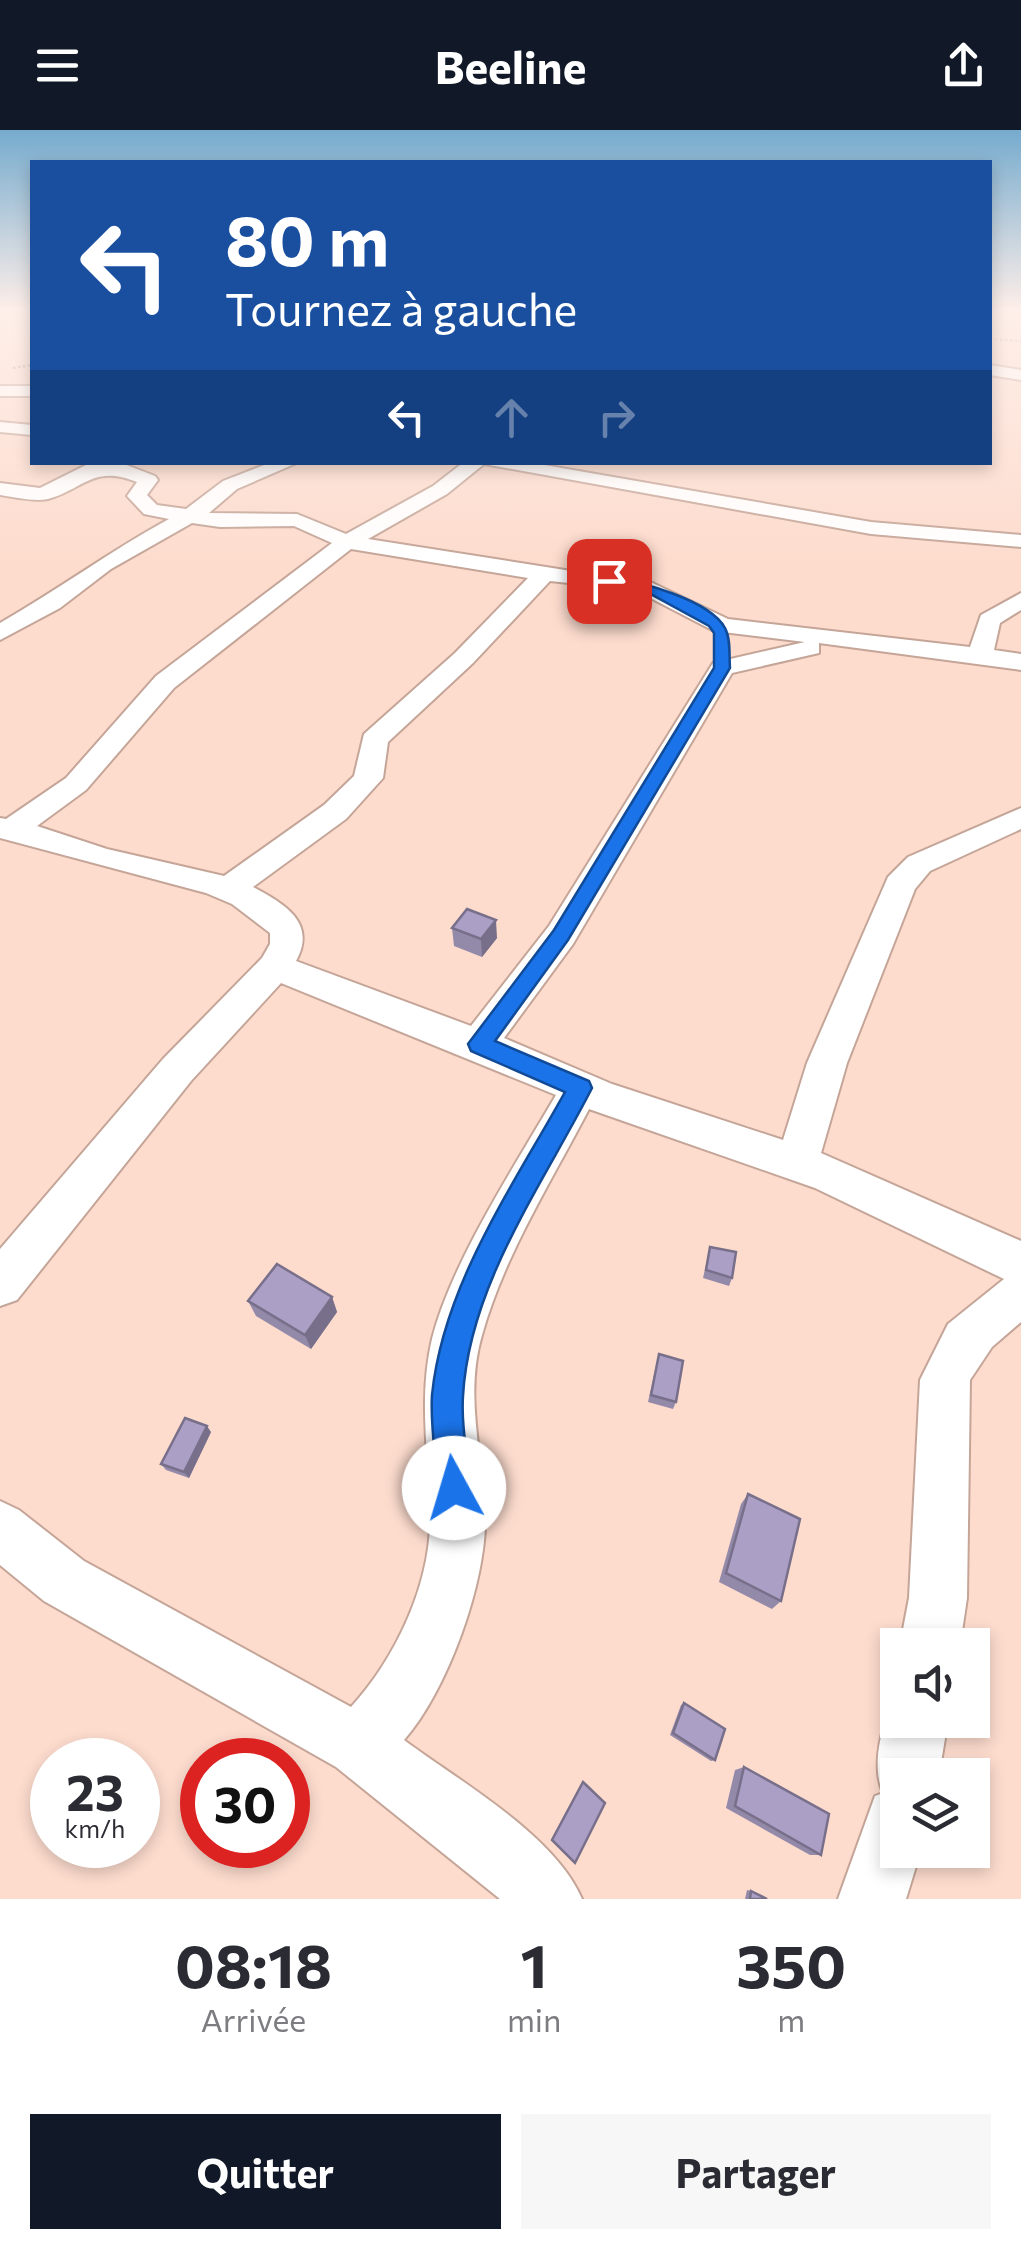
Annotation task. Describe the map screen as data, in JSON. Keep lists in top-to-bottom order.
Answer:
{
  "page": {
    "header": "Beeline",
    "turn": ["80 m", "Tournez à gauche"],
    "speed": "23 km/h",
    "limit": "30",
    "eta": [
      "08:18",
      "Arrivée",
      "1",
      "min",
      "350",
      "m"
    ],
    "buttons": ["Quitter", "Partager"]
  }
}
